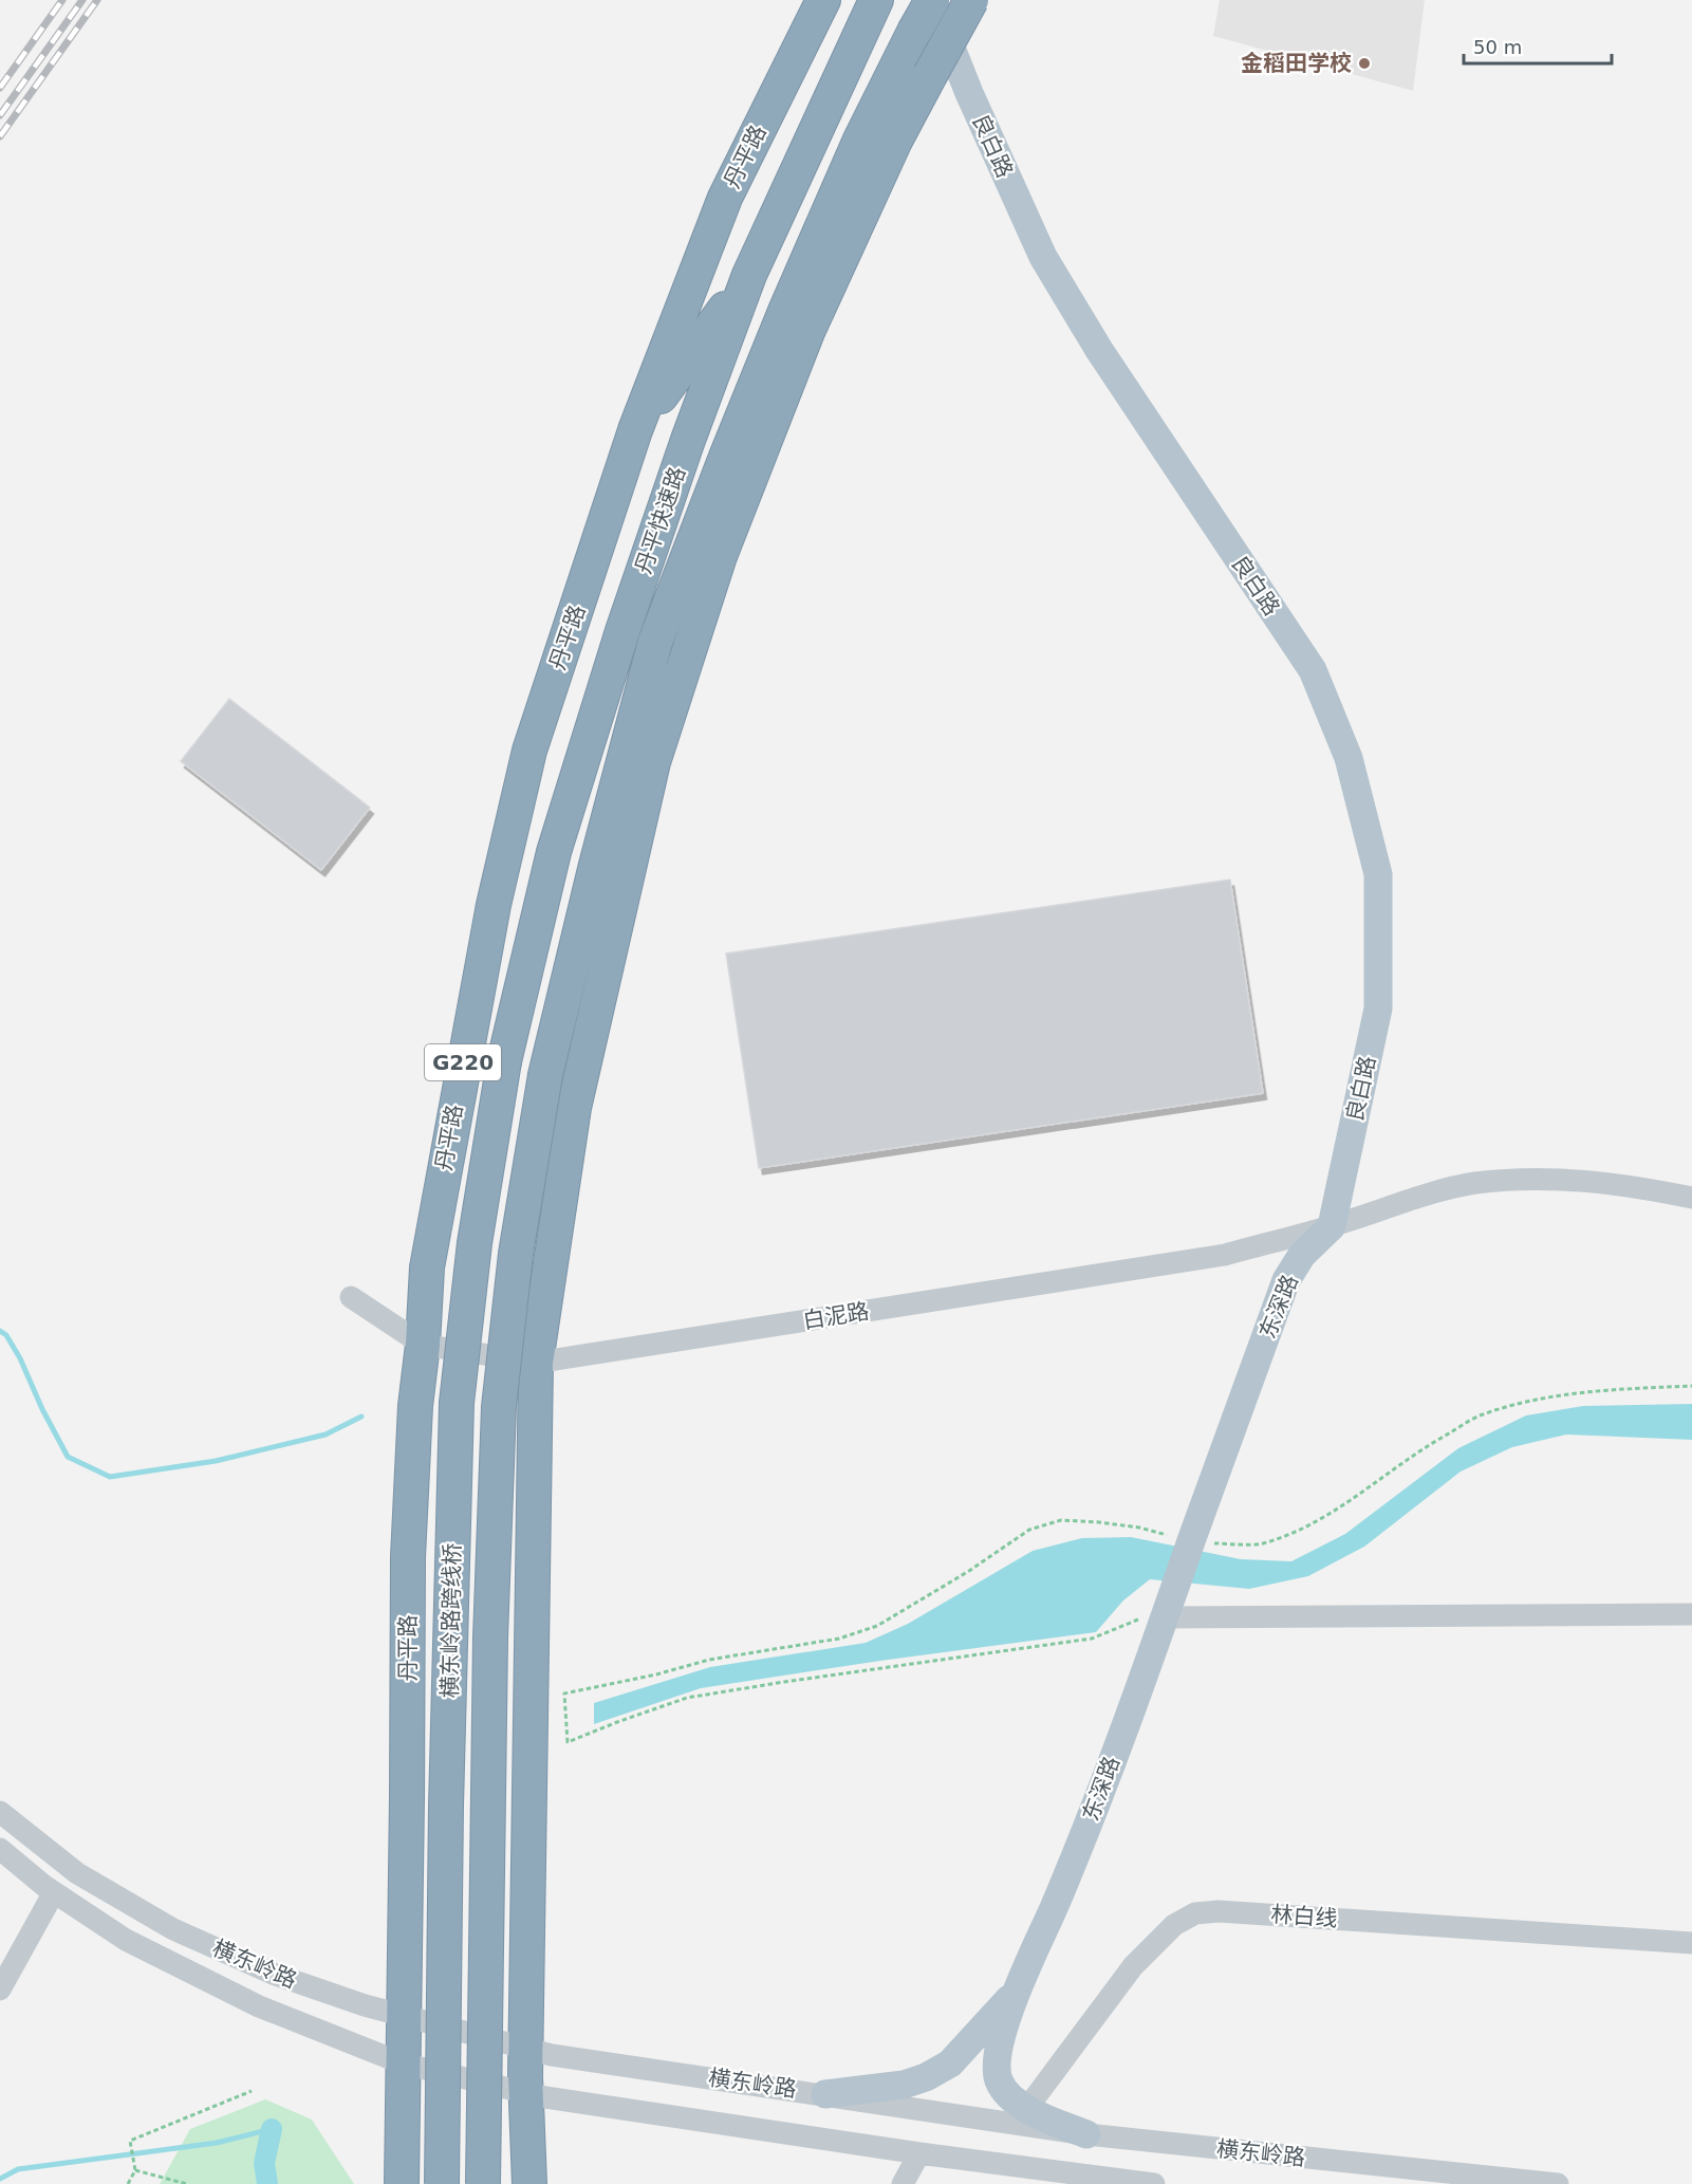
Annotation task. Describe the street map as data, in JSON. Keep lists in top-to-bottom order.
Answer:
{
  "streets": {
    "highway": [
      "丹平路",
      "丹平快速路",
      "G220",
      "横东岭路跨线桥"
    ],
    "main road": ["良白路", "东深路"],
    "street": ["白泥路", "林白线", "横东岭路"]
  },
  "crossings": [
    ["良白路", "丹平快速路"],
    ["良白路", "东深路"],
    ["良白路", "白泥路"],
    ["丹平路", "白泥路"],
    ["丹平路", "横东岭路"],
    ["丹平快速路", "横东岭路跨线桥"],
    ["东深路", "白泥路"],
    ["东深路", "林白线"],
    ["东深路", "横东岭路"],
    ["林白线", "横东岭路"]
  ],
  "places": ["金稻田学校"],
  "scale_bar": "50 m"
}
